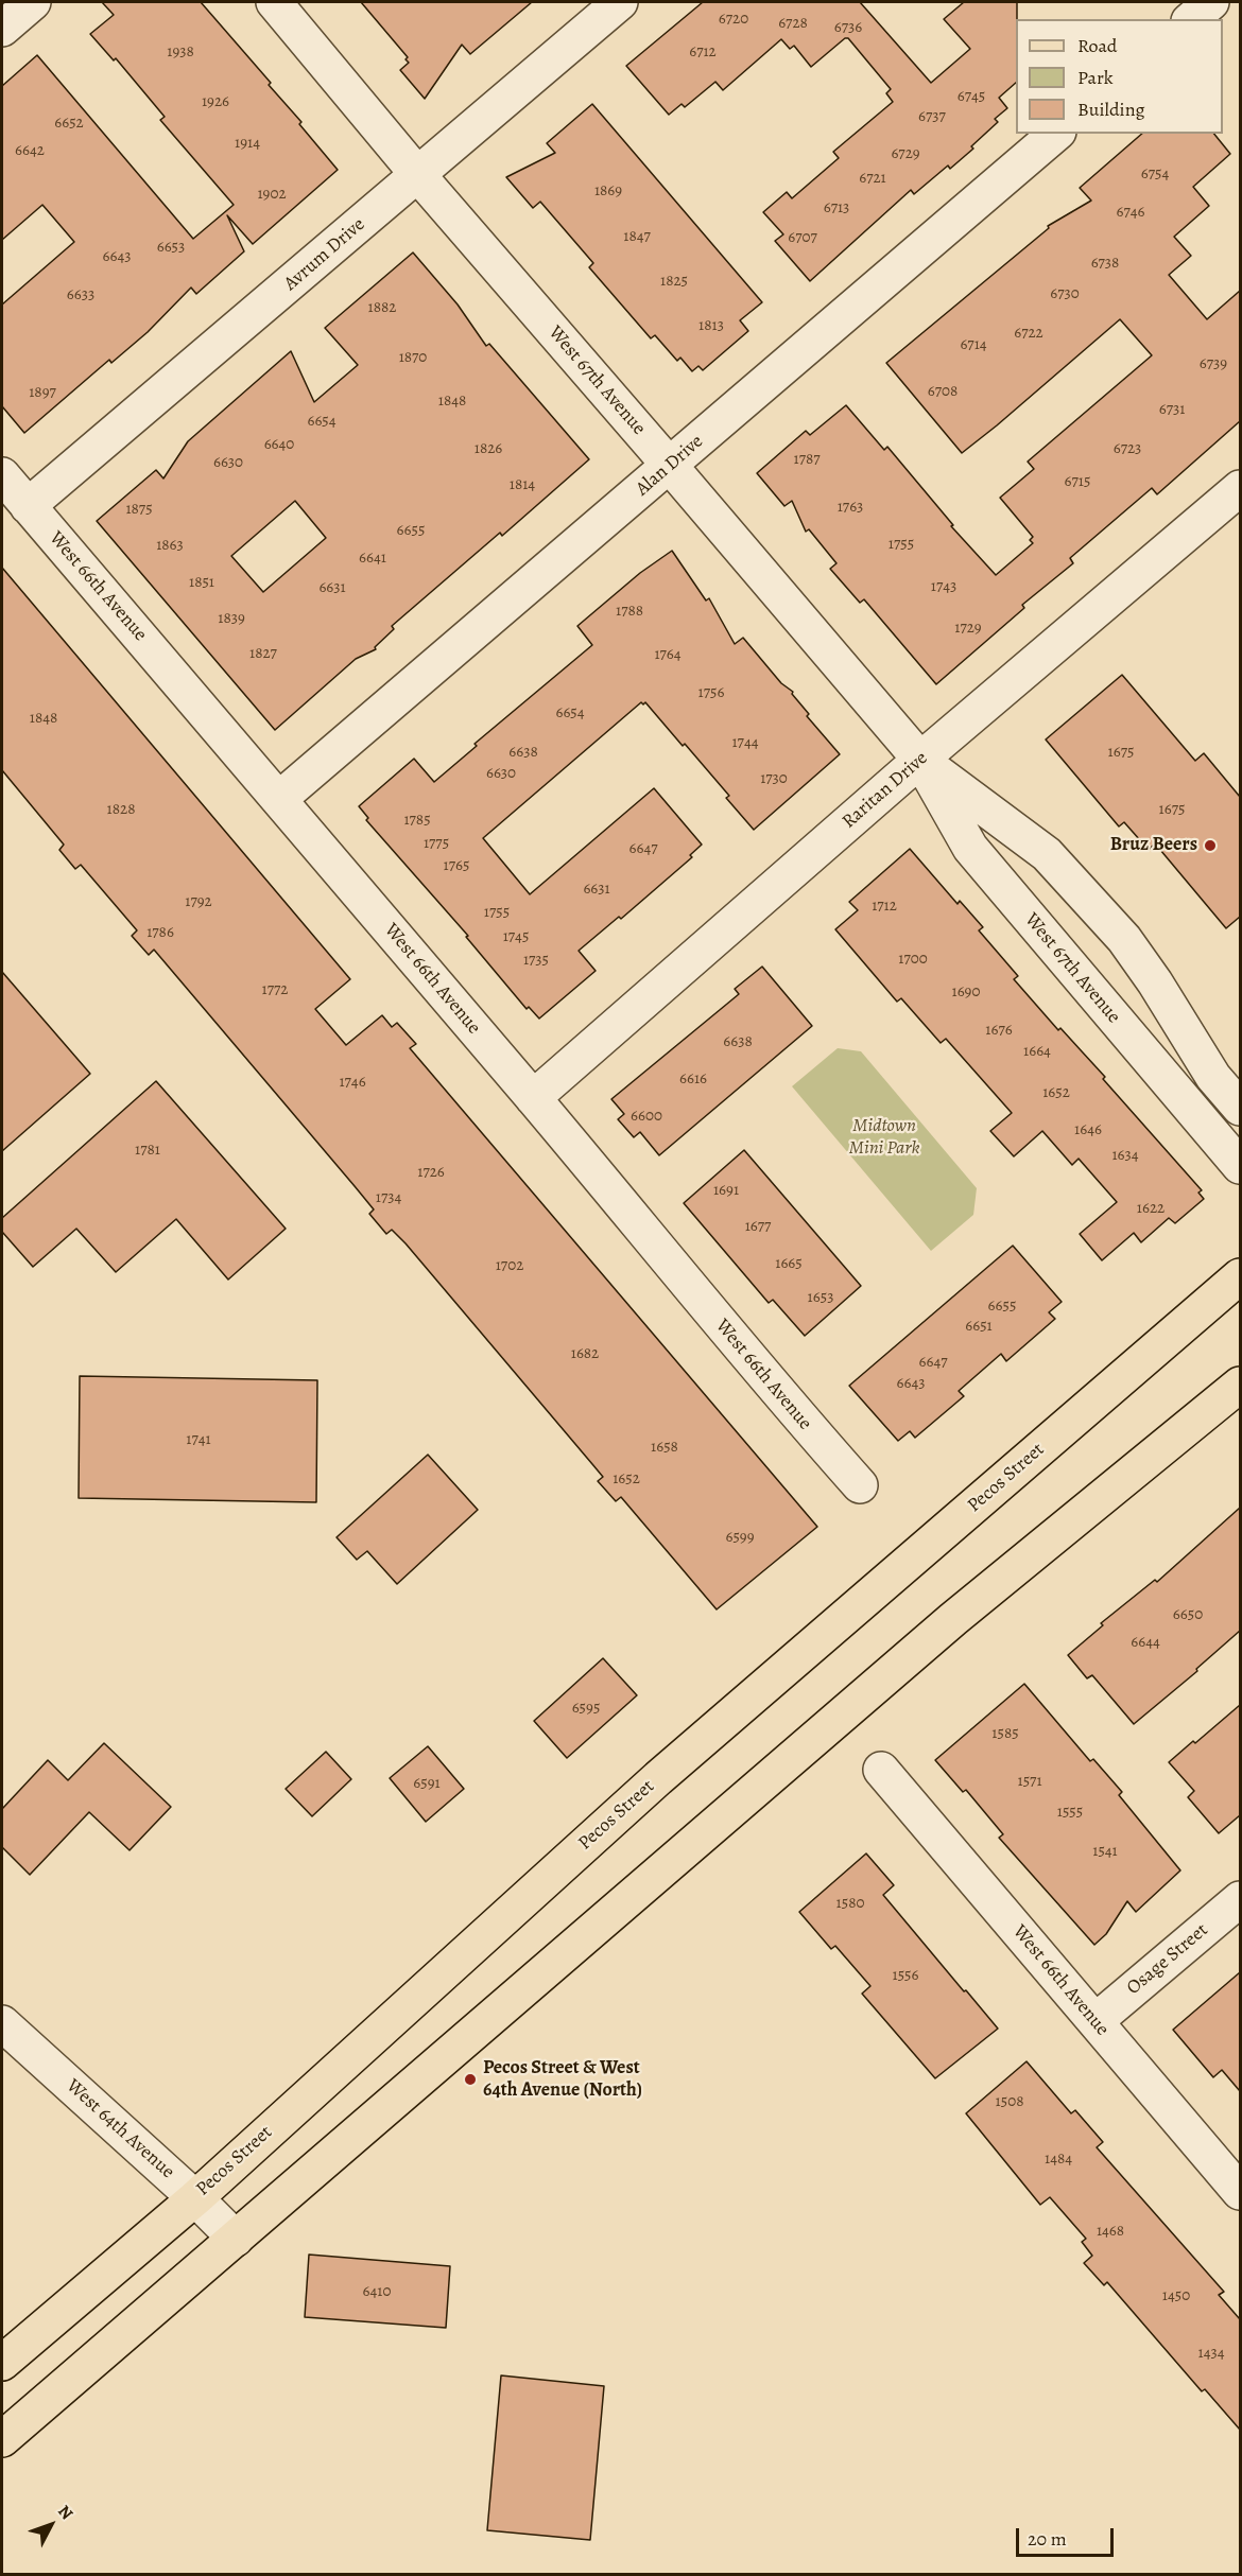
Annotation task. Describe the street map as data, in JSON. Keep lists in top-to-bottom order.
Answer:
{
  "streets": {
    "main road": ["Pecos Street"],
    "street": [
      "Avrum Drive",
      "West 67th Avenue",
      "Alan Drive",
      "West 66th Avenue",
      "Raritan Drive",
      "Osage Street",
      "West 64th Avenue"
    ]
  },
  "crossings": [
    ["Avrum Drive", "West 67th Avenue"],
    ["Avrum Drive", "West 66th Avenue"],
    ["West 67th Avenue", "Alan Drive"],
    ["West 67th Avenue", "Raritan Drive"],
    ["Alan Drive", "West 66th Avenue"],
    ["West 66th Avenue", "Raritan Drive"],
    ["West 66th Avenue", "Osage Street"],
    ["Pecos Street", "West 64th Avenue"]
  ],
  "parks": ["Midtown Mini Park"],
  "places": ["Bruz Beers", "Pecos Street & West 64th Avenue (North)"],
  "house_numbers": [
    "6720",
    "6728",
    "6736",
    "1938",
    "6712",
    "6745",
    "1926",
    "6737",
    "6652",
    "1914",
    "6642",
    "6729",
    "6754",
    "6721",
    "1869",
    "1902",
    "6713",
    "6746",
    "1847",
    "6707",
    "6653",
    "6643",
    "6738",
    "1825",
    "6730",
    "6633",
    "1882",
    "1813",
    "6722",
    "6714",
    "1870",
    "6739",
    "6708",
    "1897",
    "1848",
    "6731",
    "6654",
    "6640",
    "1826",
    "6723",
    "1787",
    "6630",
    "6715",
    "1814",
    "1763",
    "1875",
    "6655",
    "1755",
    "1863",
    "6641",
    "1851",
    "1743",
    "6631",
    "1788",
    "1839",
    "1729",
    "1827",
    "1764",
    "1756",
    "6654",
    "1848",
    "1744",
    "6638",
    "1675",
    "6630",
    "1730",
    "1828",
    "1675",
    "1785",
    "1775",
    "6647",
    "1765",
    "6631",
    "1792",
    "1712",
    "1755",
    "1786",
    "1745",
    "1700",
    "1735",
    "1772",
    "1690",
    "1676",
    "6638",
    "1664",
    "6616",
    "1746",
    "1652",
    "6600",
    "1646",
    "1781",
    "1634",
    "1726",
    "1691",
    "1734",
    "1622",
    "1677",
    "1665",
    "1702",
    "1653",
    "6655",
    "6651",
    "1682",
    "6647",
    "6643",
    "1741",
    "1658",
    "1652",
    "6599",
    "6650",
    "6644",
    "6595",
    "1585",
    "1571",
    "6591",
    "1555",
    "1541",
    "1580",
    "1556",
    "1508",
    "1484",
    "1468",
    "6410",
    "1450",
    "1434"
  ],
  "legend": ["Road", "Park", "Building"],
  "scale_bar": "20 m",
  "north": "top right"
}
